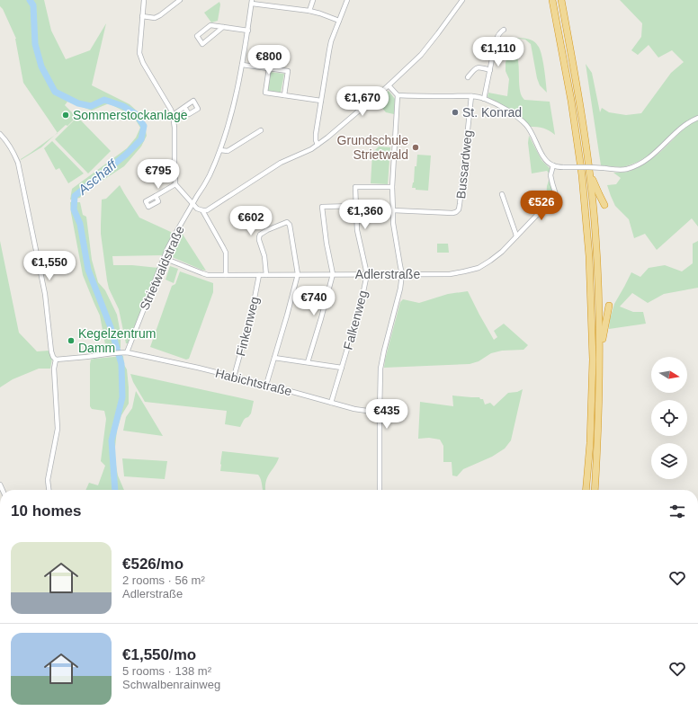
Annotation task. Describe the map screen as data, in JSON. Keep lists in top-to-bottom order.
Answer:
{
  "streets": {
    "street": [
      "Bussardweg",
      "Strietwaldstraße",
      "Adlerstraße",
      "Falkenweg",
      "Finkenweg",
      "Habichtstraße"
    ]
  },
  "crossings": [
    ["Strietwaldstraße", "Adlerstraße"],
    ["Strietwaldstraße", "Habichtstraße"],
    ["Adlerstraße", "Falkenweg"],
    ["Adlerstraße", "Finkenweg"],
    ["Falkenweg", "Habichtstraße"],
    ["Finkenweg", "Habichtstraße"]
  ],
  "water": ["Aschaff"],
  "places": [
    "St. Konrad",
    "Sommerstockanlage",
    "Grundschule Strietwald",
    "Kegelzentrum Damm"
  ],
  "north": "right",
  "page": {
    "price": [
      "€1,110",
      "€800",
      "€1,670",
      "€795",
      "€526",
      "€1,360",
      "€602",
      "€1,550",
      "€740",
      "€435"
    ],
    "heading": "10 homes",
    "list": [
      {
        "name": "€526/mo",
        "note": "2 rooms · 56 m² · Adlerstraße"
      },
      {
        "name": "€1,550/mo",
        "note": "5 rooms · 138 m² · Schwalbenrainweg"
      }
    ]
  }
}
